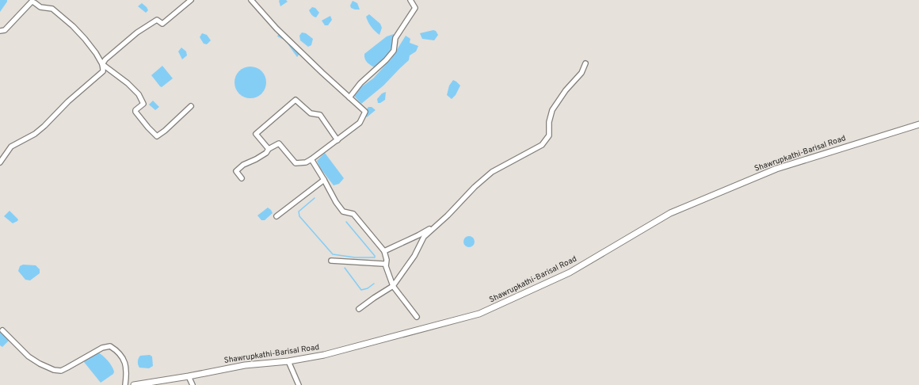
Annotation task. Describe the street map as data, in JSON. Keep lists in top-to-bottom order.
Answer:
{
  "streets": {
    "main road": ["Shawrupkathi-Barisal Road"]
  }
}
